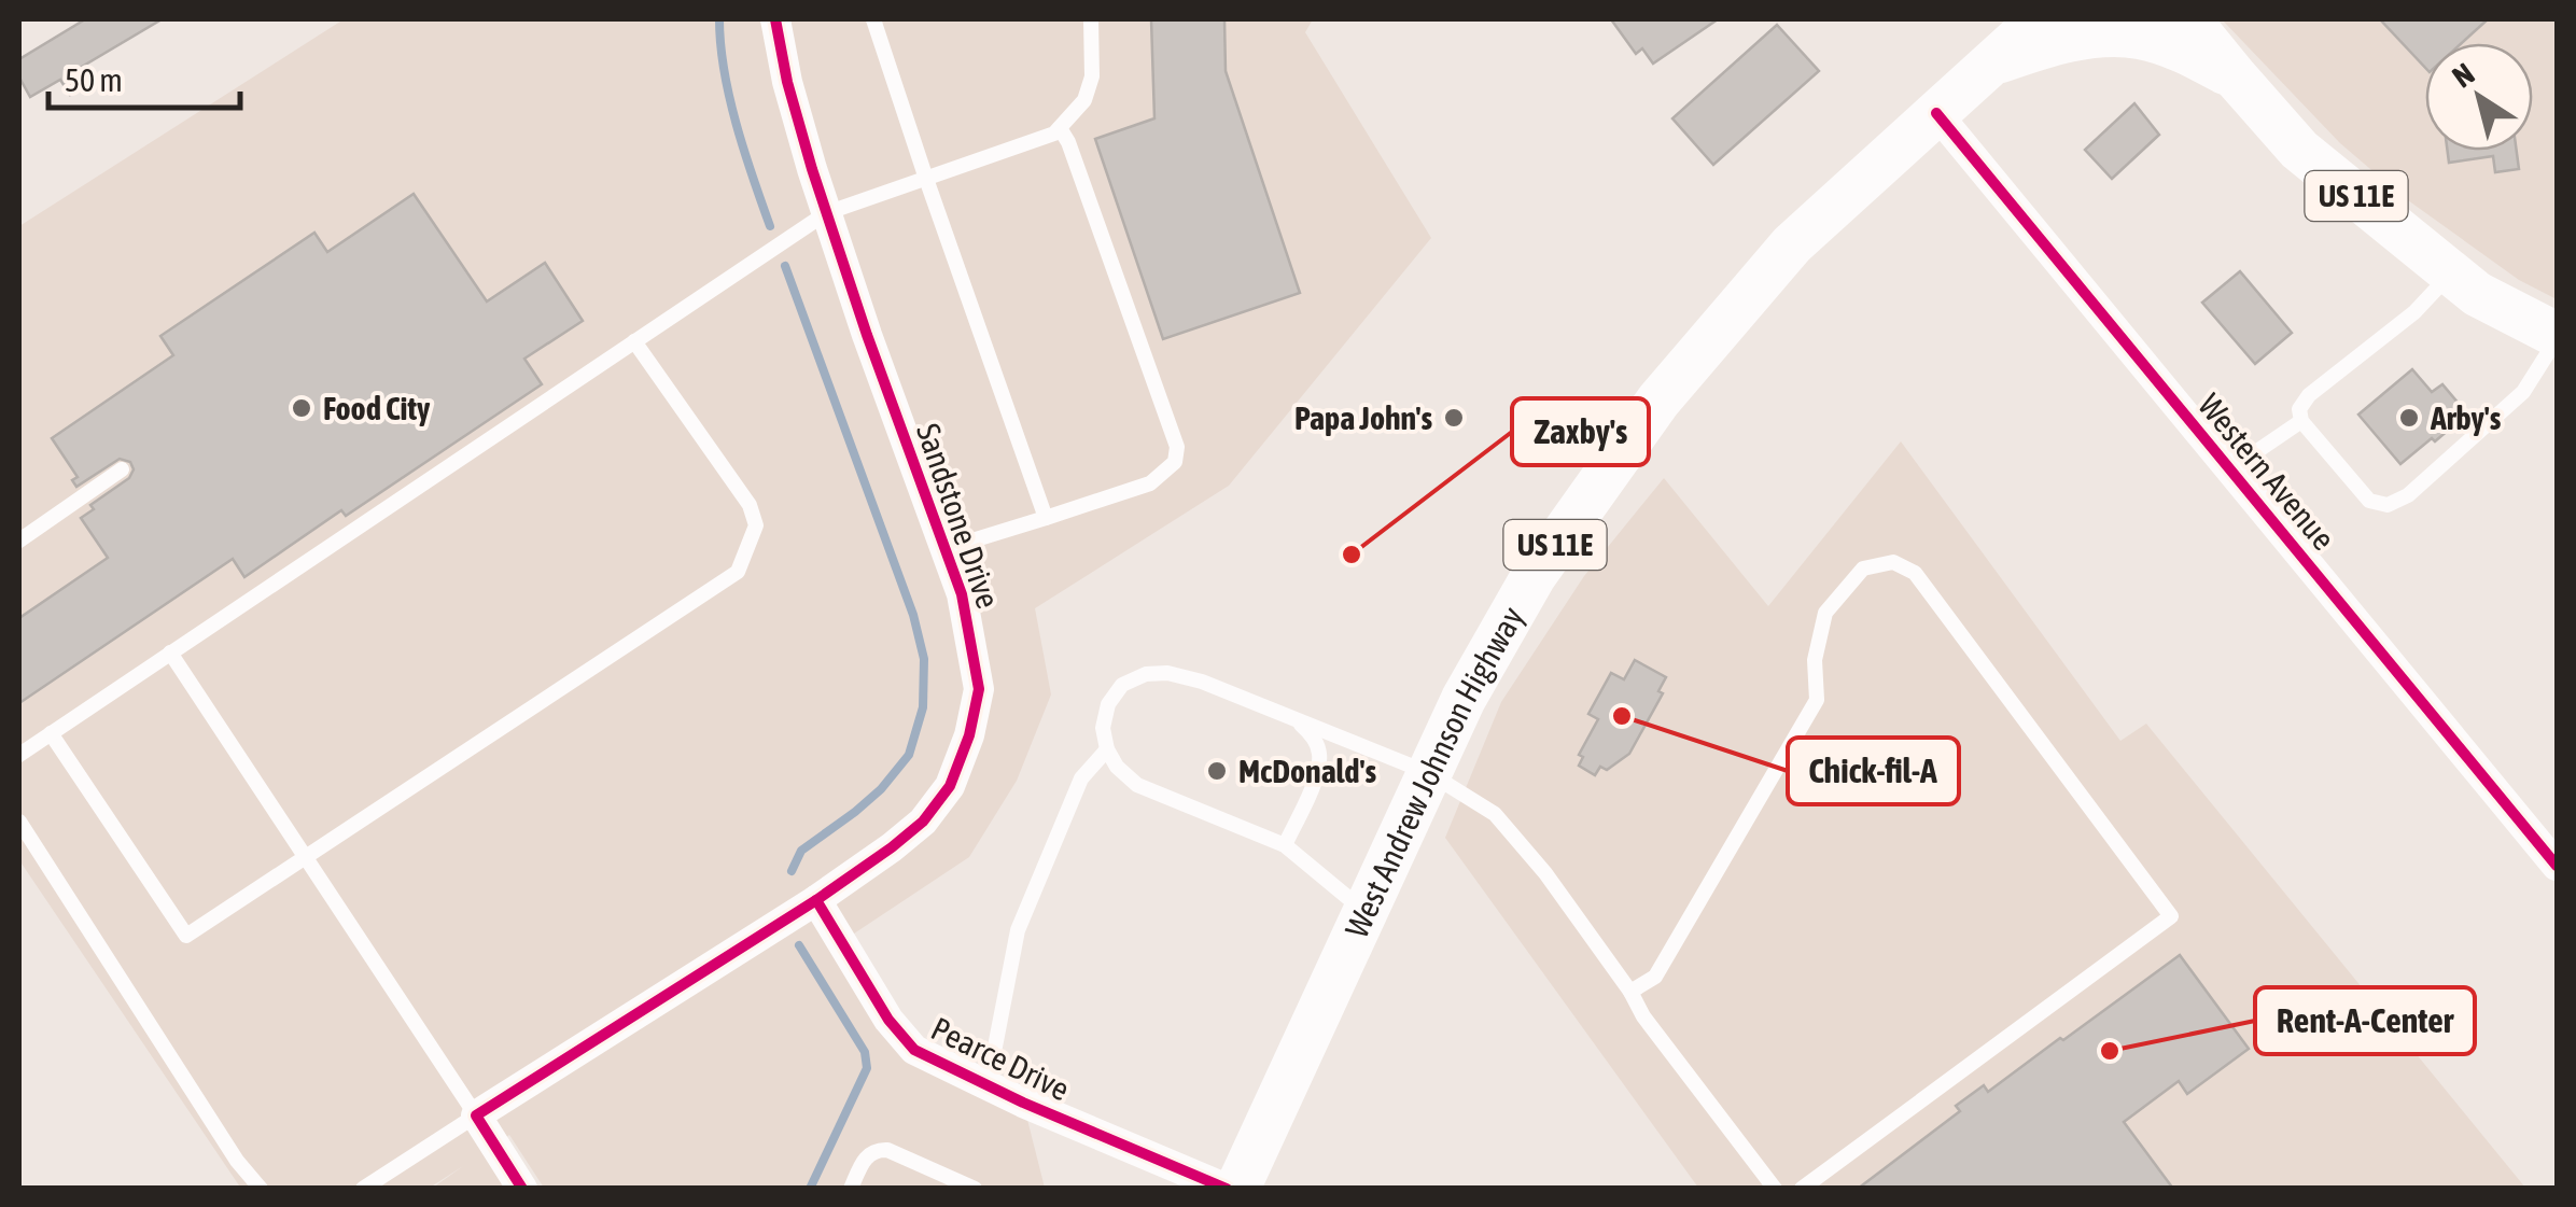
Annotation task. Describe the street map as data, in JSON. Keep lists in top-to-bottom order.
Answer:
{
  "streets": {
    "main road": ["US 11E", "West Andrew Johnson Highway"],
    "street": ["Western Avenue", "Sandstone Drive", "Pearce Drive"]
  },
  "crossings": [
    ["Western Avenue", "West Andrew Johnson Highway"],
    ["Sandstone Drive", "Pearce Drive"]
  ],
  "places": [
    "Food City",
    "Papa John's",
    "Arby's",
    "Zaxby's",
    "Chick-fil-A",
    "McDonald's",
    "Rent-A-Center"
  ],
  "scale_bar": "50 m",
  "north": "top left"
}
